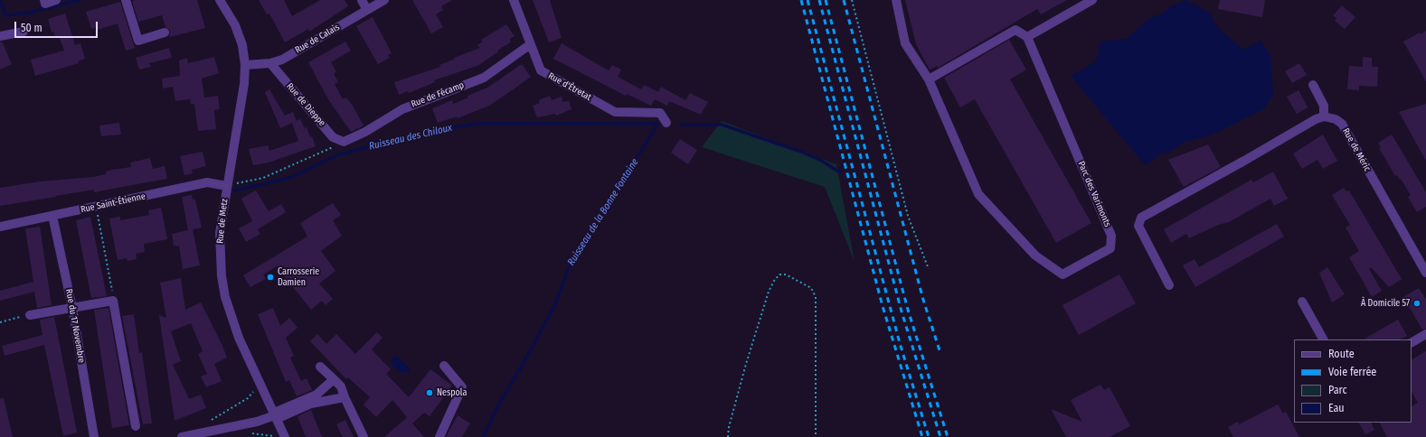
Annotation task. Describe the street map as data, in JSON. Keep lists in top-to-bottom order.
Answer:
{
  "streets": {
    "street": [
      "Rue de Calais",
      "Rue d'Étretat",
      "Rue de Fécamp",
      "Rue de Dieppe",
      "Rue de Méric",
      "Parc des Varimonts",
      "Rue Saint-Étienne",
      "Rue de Metz",
      "Rue du 17 Novembre"
    ]
  },
  "crossings": [
    ["Rue de Calais", "Rue de Dieppe"],
    ["Rue de Calais", "Rue de Metz"],
    ["Rue d'Étretat", "Rue de Fécamp"],
    ["Rue de Fécamp", "Rue de Dieppe"],
    ["Rue Saint-Étienne", "Rue de Metz"],
    ["Rue Saint-Étienne", "Rue du 17 Novembre"]
  ],
  "water": ["Ruisseau des Chiloux", "Ruisseau de la Bonne Fontaine"],
  "places": ["Carrosserie Damien", "À Domicile 57", "Nespola"],
  "legend": [
    "Route",
    "Voie ferrée",
    "Parc",
    "Eau"
  ],
  "scale_bar": "50 m"
}
